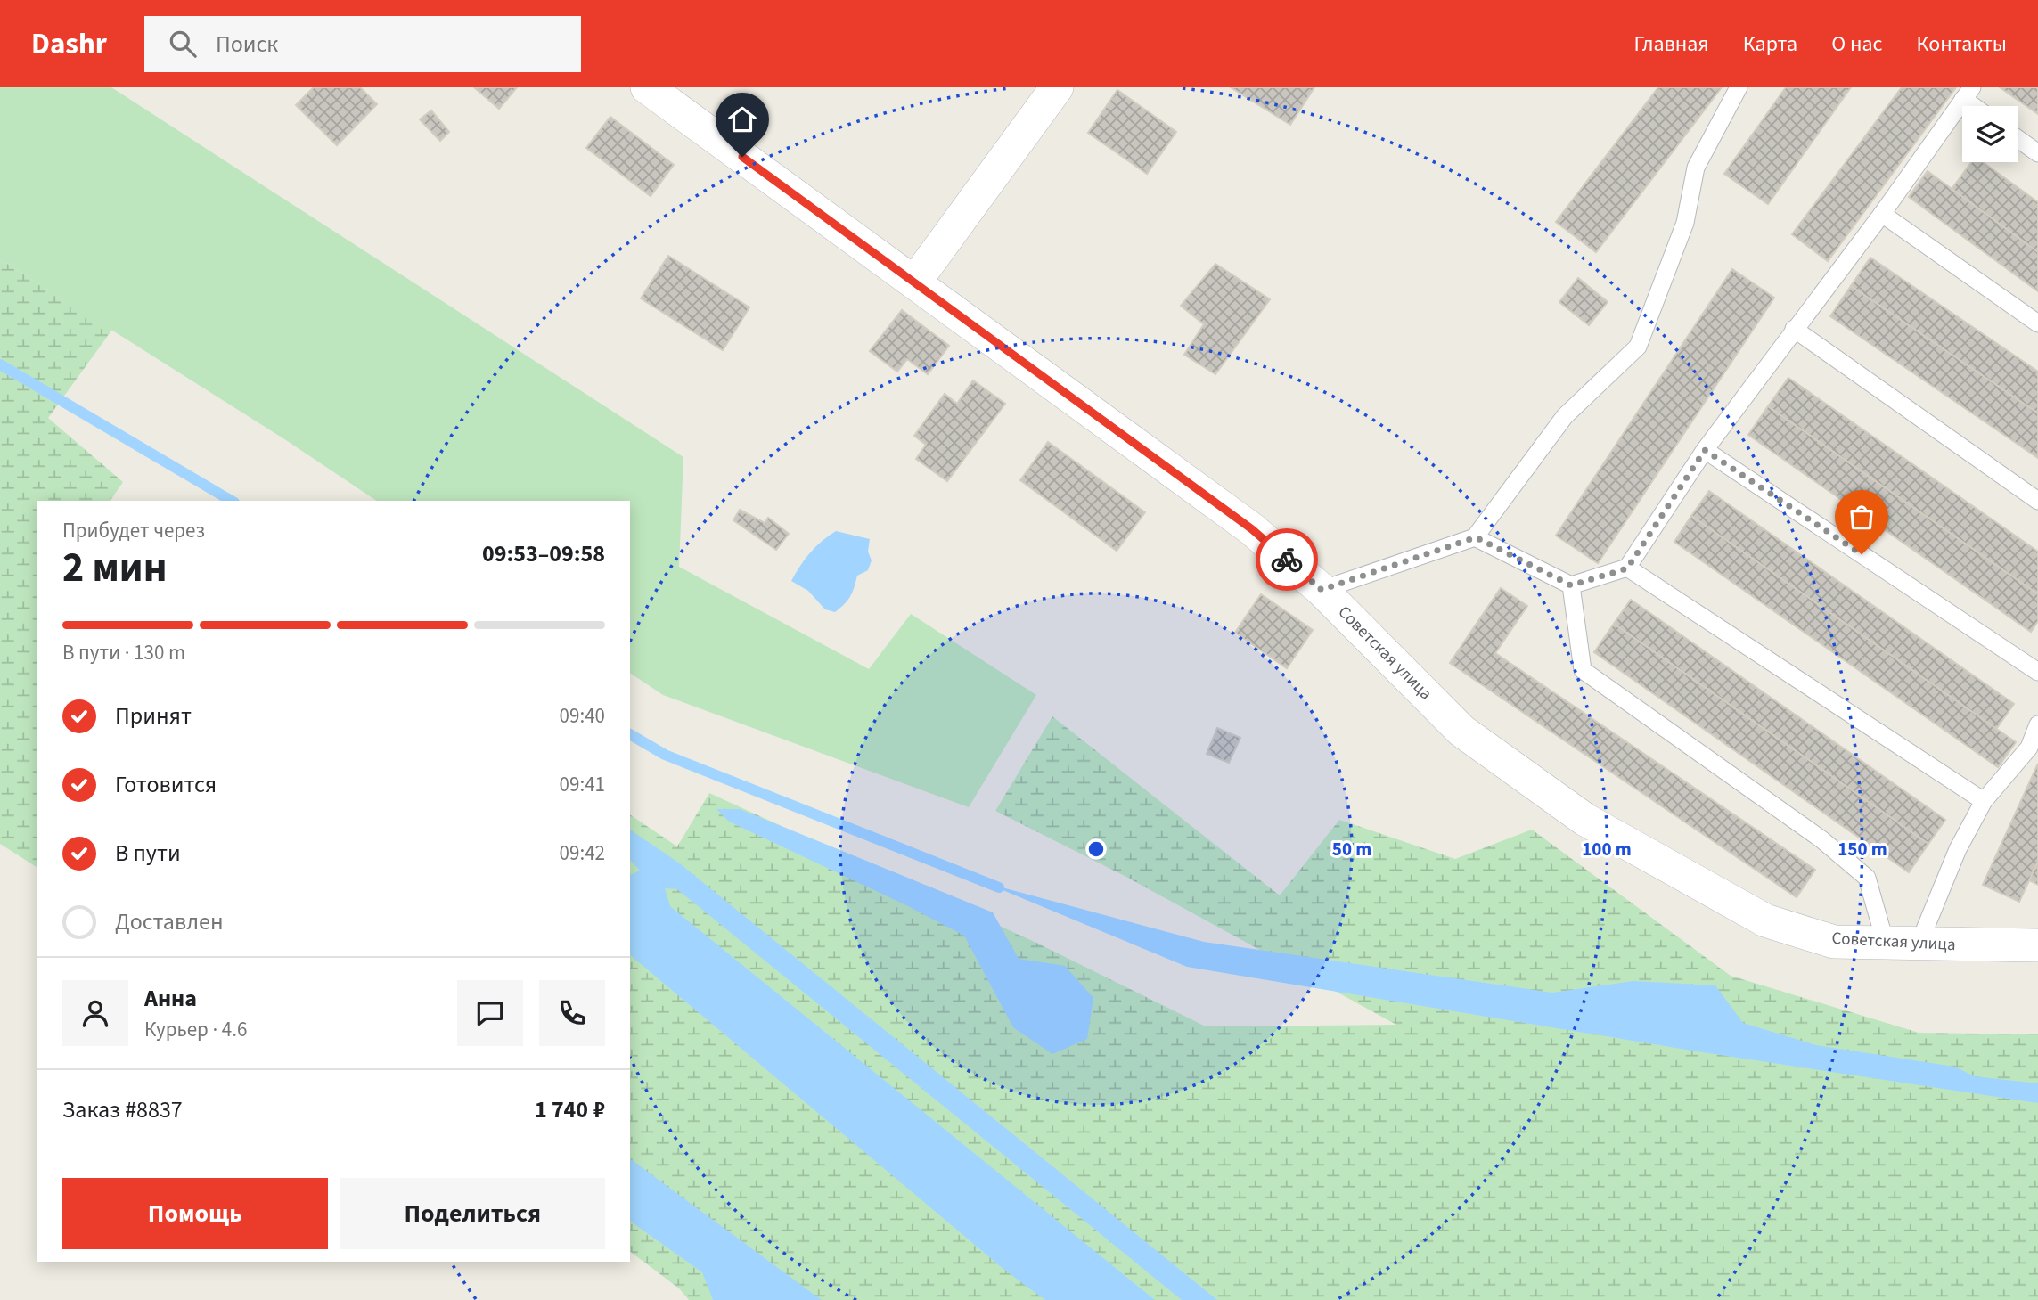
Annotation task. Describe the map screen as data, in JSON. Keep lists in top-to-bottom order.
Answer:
{
  "streets": {
    "street": ["Советская улица"]
  },
  "page": {
    "header": "Dashr",
    "search": "Поиск",
    "nav": [
      "Главная",
      "Карта",
      "О нас",
      "Контакты"
    ],
    "heading": ["2 мин", "Прибудет через", "09:53–09:58"],
    "panel": [
      "Анна",
      "Курьер · 4.6",
      "Заказ #8837",
      "1 740 ₽"
    ],
    "bar": "В пути · 130 m",
    "list": [
      ["Принят", "09:40"],
      ["Готовится", "09:41"],
      ["В пути", "09:42"],
      "Доставлен"
    ],
    "buttons": ["Помощь", "Поделиться"]
  },
  "rings": ["50 m", "100 m", "150 m"]
}
